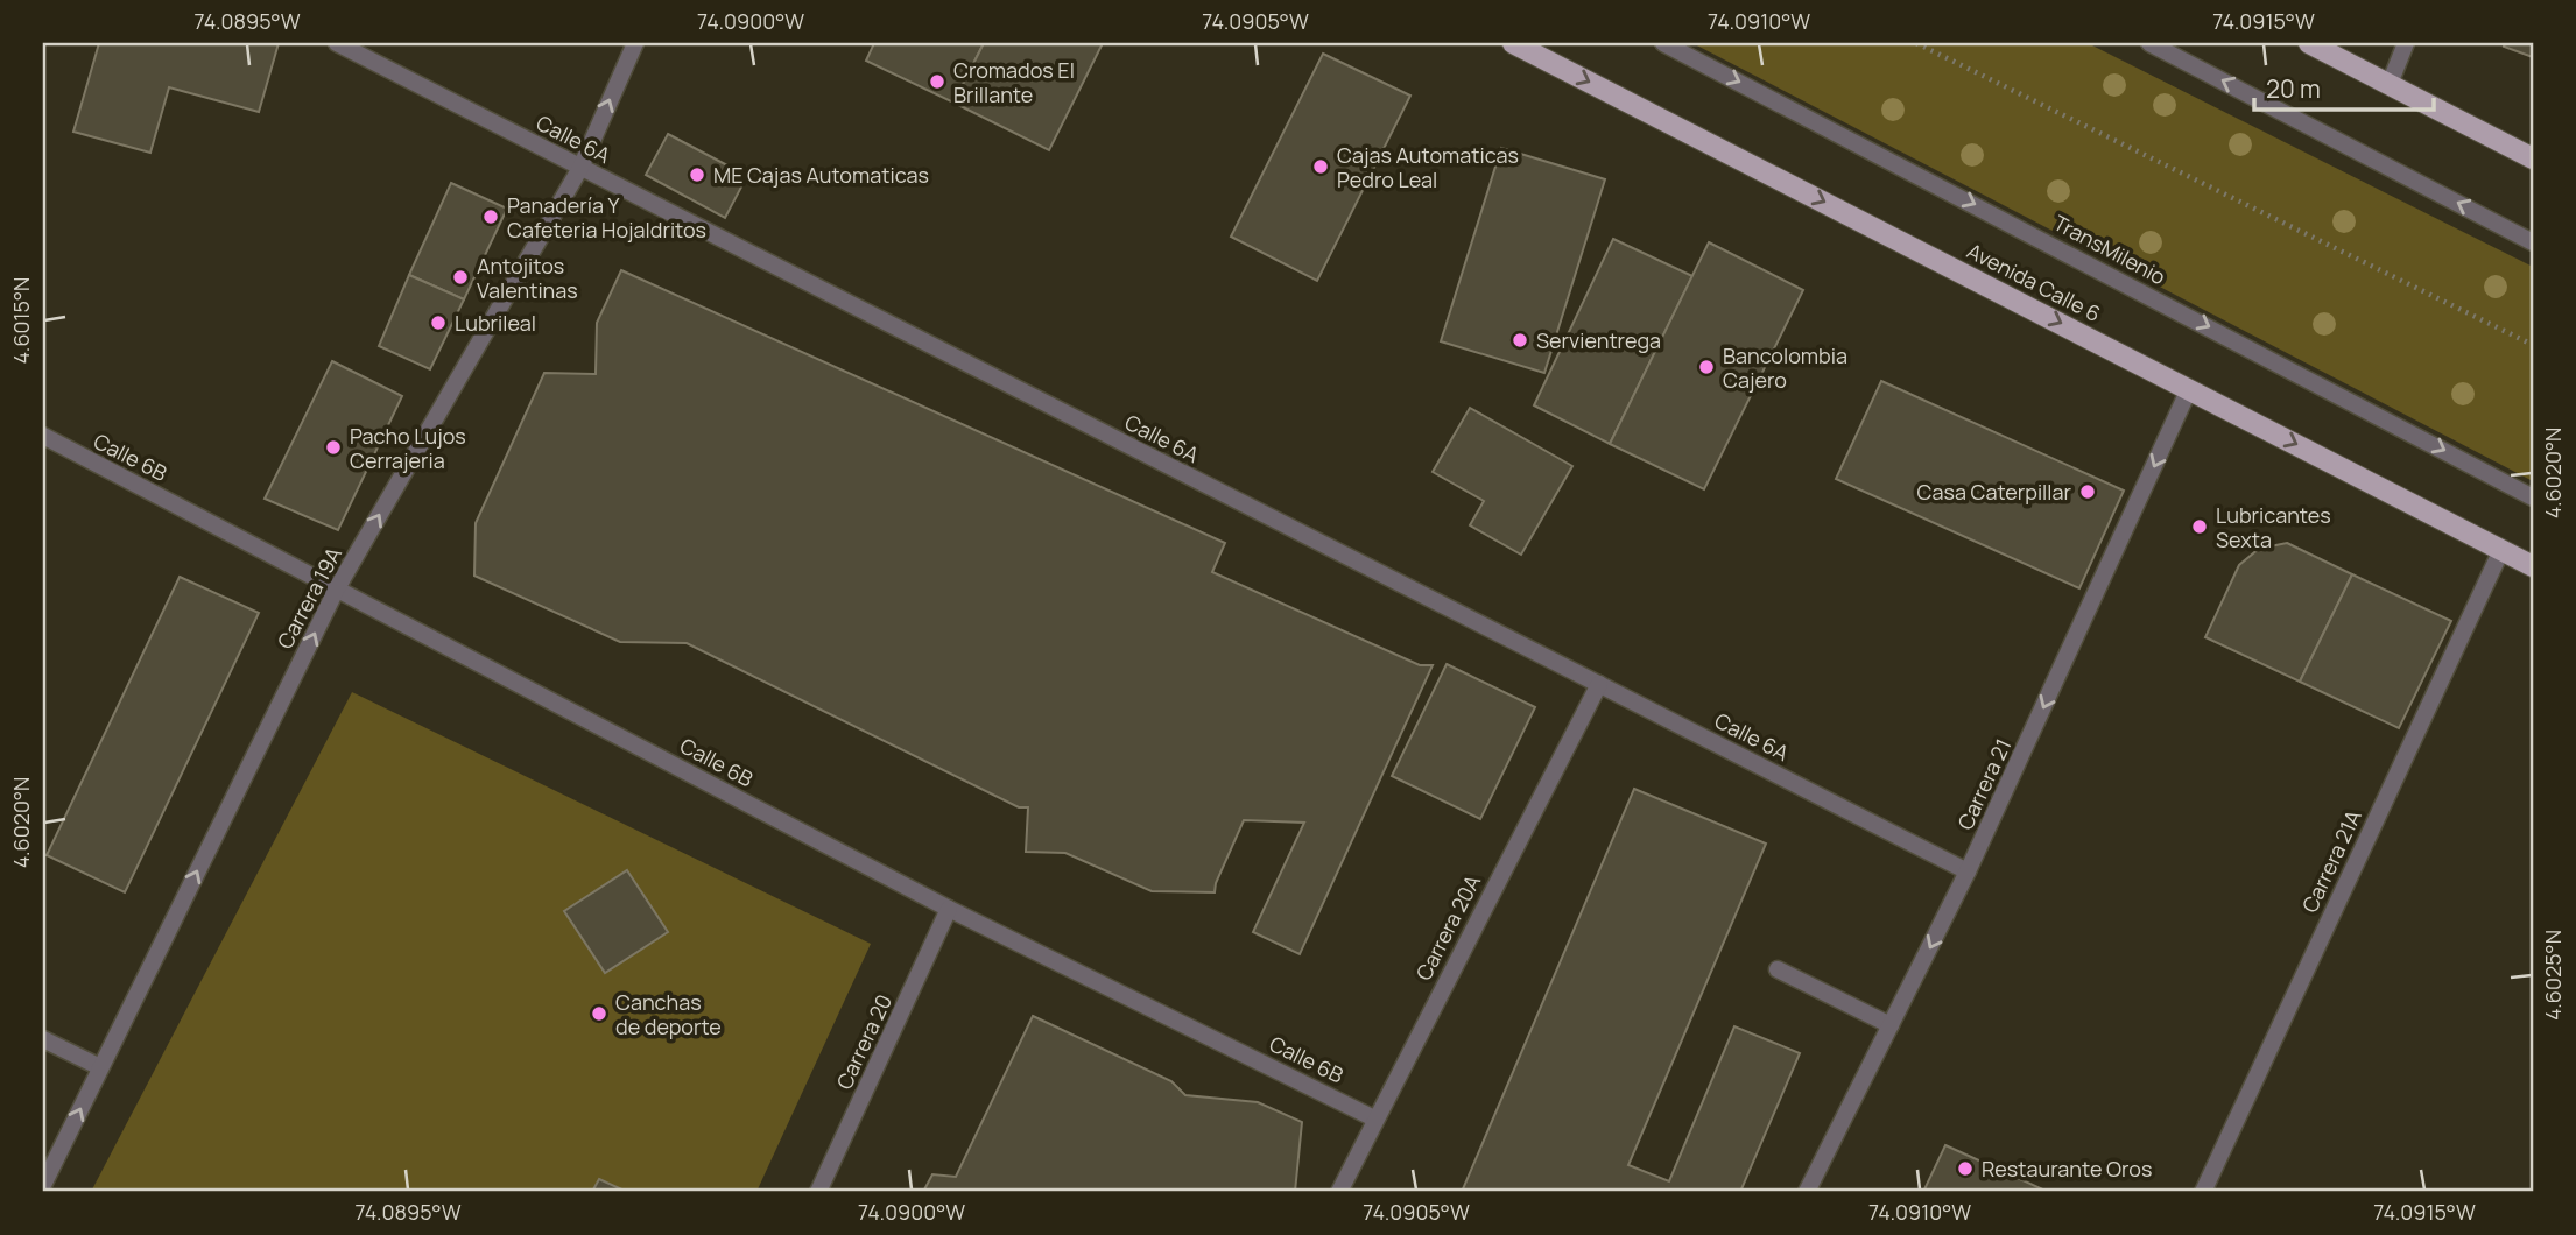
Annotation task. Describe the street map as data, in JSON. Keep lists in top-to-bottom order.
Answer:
{
  "streets": {
    "main road": ["Avenida Calle 6"],
    "street": [
      "Calle 6A",
      "TransMilenio",
      "Calle 6B",
      "Carrera 19A",
      "Carrera 21",
      "Carrera 21A",
      "Carrera 20A",
      "Carrera 20"
    ]
  },
  "crossings": [
    ["Calle 6A", "Carrera 19A"],
    ["Calle 6A", "Carrera 21"],
    ["Calle 6A", "Carrera 20A"],
    ["Avenida Calle 6", "Carrera 21"],
    ["Avenida Calle 6", "Carrera 21A"],
    ["Calle 6B", "Carrera 19A"],
    ["Calle 6B", "Carrera 20A"],
    ["Calle 6B", "Carrera 20"]
  ],
  "one_way": [
    "TransMilenio",
    "Avenida Calle 6",
    "Carrera 19A",
    "Carrera 21"
  ],
  "places": [
    "Cromados El Brillante",
    "Cajas Automaticas Pedro Leal",
    "ME Cajas Automaticas",
    "Panadería Y Cafeteria Hojaldritos",
    "Antojitos Valentinas",
    "Lubrileal",
    "Servientrega",
    "Bancolombia Cajero",
    "Pacho Lujos Cerrajeria",
    "Casa Caterpillar",
    "Lubricantes Sexta",
    "Canchas de deporte",
    "Restaurante Oros"
  ],
  "scale_bar": "20 m",
  "coordinates": [
    "74.0895°W",
    "74.0900°W",
    "74.0905°W",
    "74.0910°W",
    "74.0915°W",
    "4.6015°N",
    "4.6020°N",
    "4.6025°N"
  ]
}
